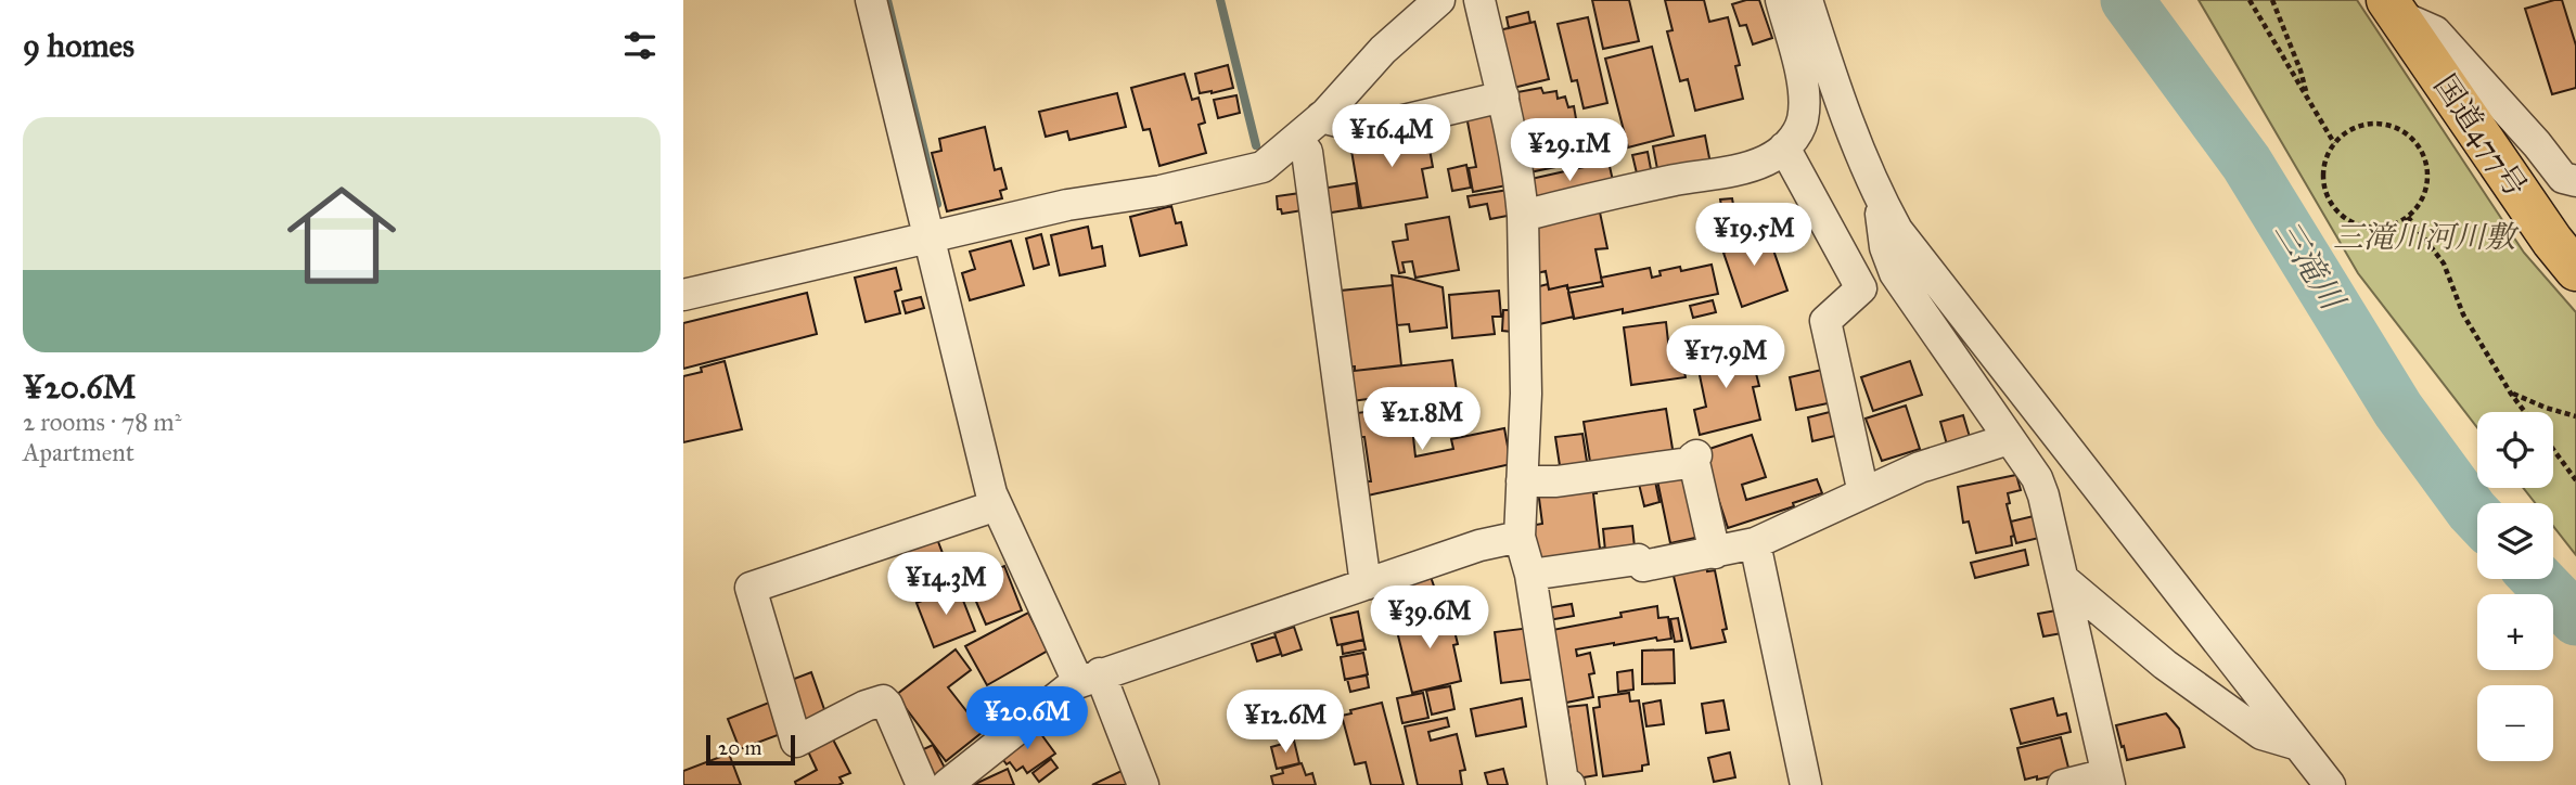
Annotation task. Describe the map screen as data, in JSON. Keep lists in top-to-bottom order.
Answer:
{
  "streets": {
    "highway": ["国道477号"]
  },
  "water": ["三滝川"],
  "parks": ["三滝川河川敷"],
  "scale_bar": "20 m",
  "page": {
    "heading": "9 homes",
    "list": [
      {
        "name": "¥20.6M",
        "note": "2 rooms · 78 m² · Apartment"
      }
    ],
    "price": [
      "¥16.4M",
      "¥29.1M",
      "¥19.5M",
      "¥17.9M",
      "¥21.8M",
      "¥14.3M",
      "¥39.6M",
      "¥20.6M",
      "¥12.6M"
    ],
    "map_buttons": ["+", "−"],
    "scale": "20 m"
  }
}
